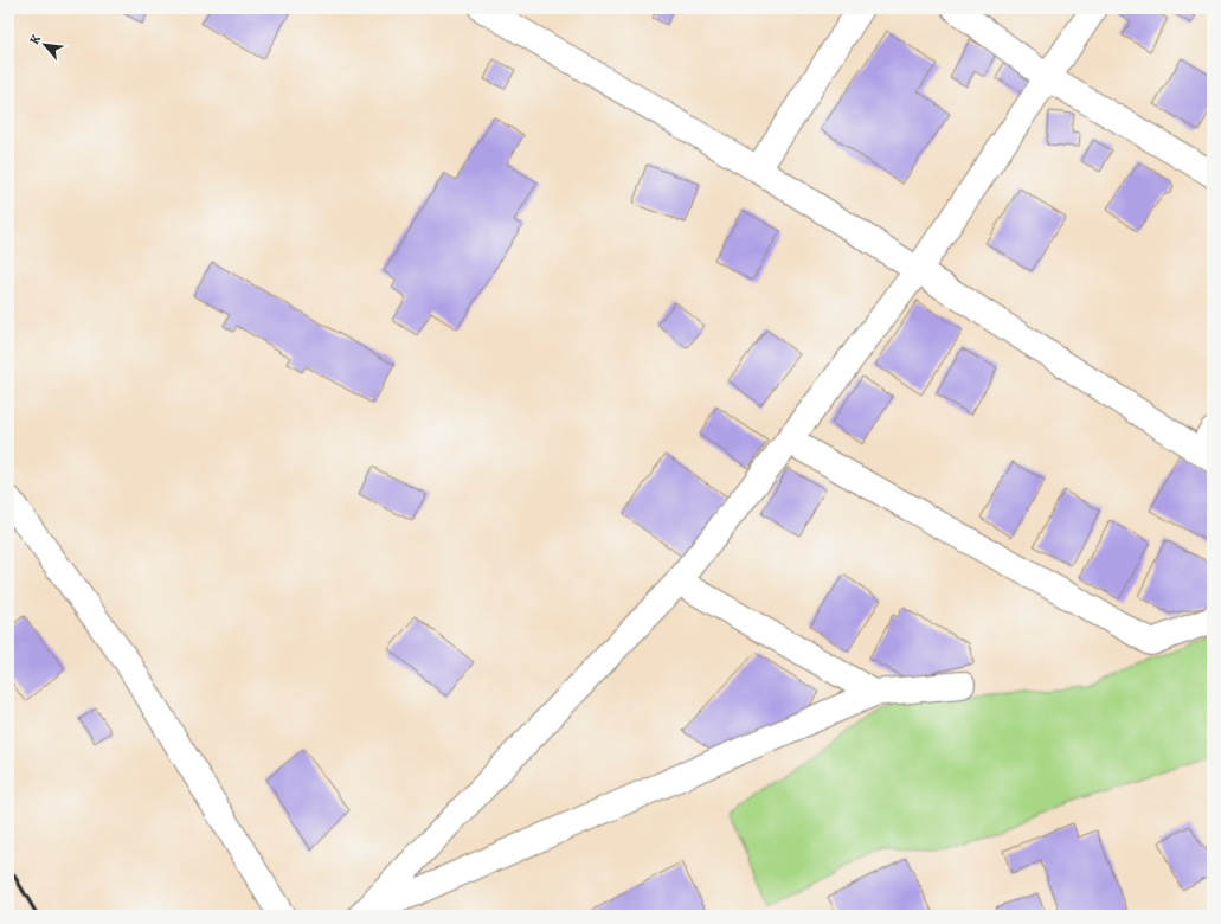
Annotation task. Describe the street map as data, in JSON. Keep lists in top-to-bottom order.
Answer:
{
  "north": "top left"
}
